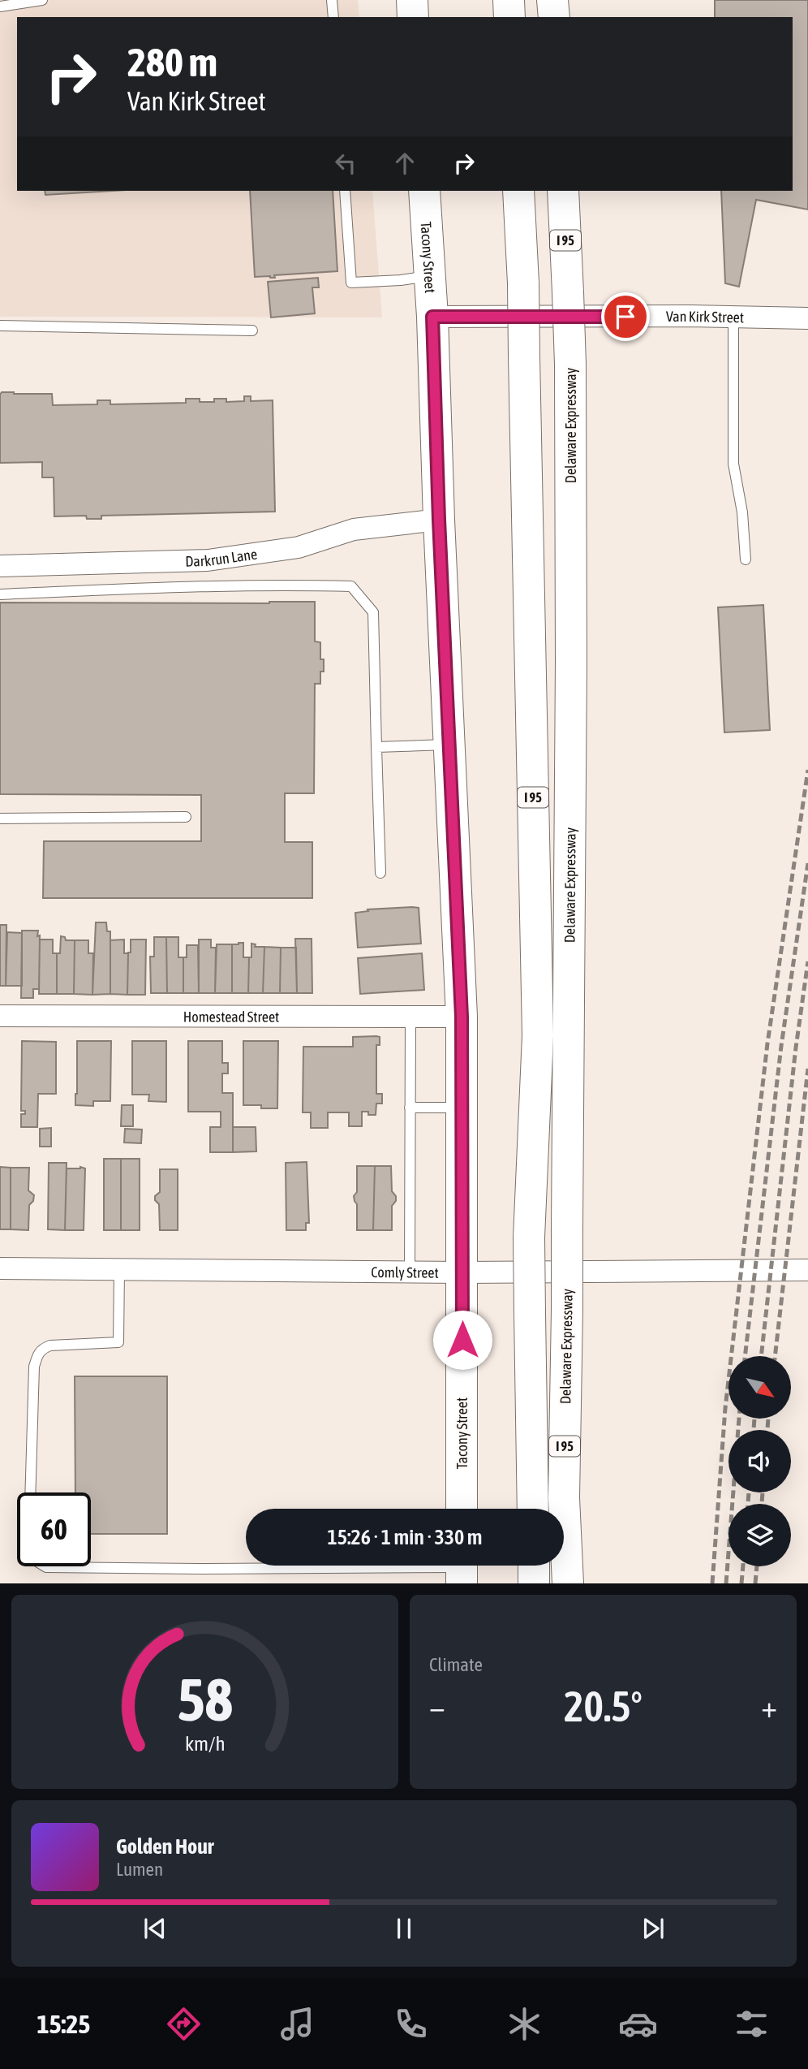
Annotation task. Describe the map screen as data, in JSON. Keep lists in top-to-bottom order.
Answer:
{
  "streets": {
    "main road": ["I 95", "Tacony Street", "Delaware Expressway"],
    "street": [
      "Van Kirk Street",
      "Darkrun Lane",
      "Homestead Street",
      "Comly Street"
    ]
  },
  "crossings": [
    ["Tacony Street", "Van Kirk Street"],
    ["Tacony Street", "Darkrun Lane"],
    ["Tacony Street", "Homestead Street"],
    ["Tacony Street", "Comly Street"]
  ],
  "north": "bottom right",
  "page": {
    "turn": ["280 m", "Van Kirk Street"],
    "limit": "60",
    "trip": "15:26 · 1 min · 330 m",
    "tile": "Climate",
    "heat": ["−", "20.5°", "+"],
    "song": ["Golden Hour", "Lumen"],
    "tabs": "15:25",
    "gauge": ["58", "km/h"]
  }
}
